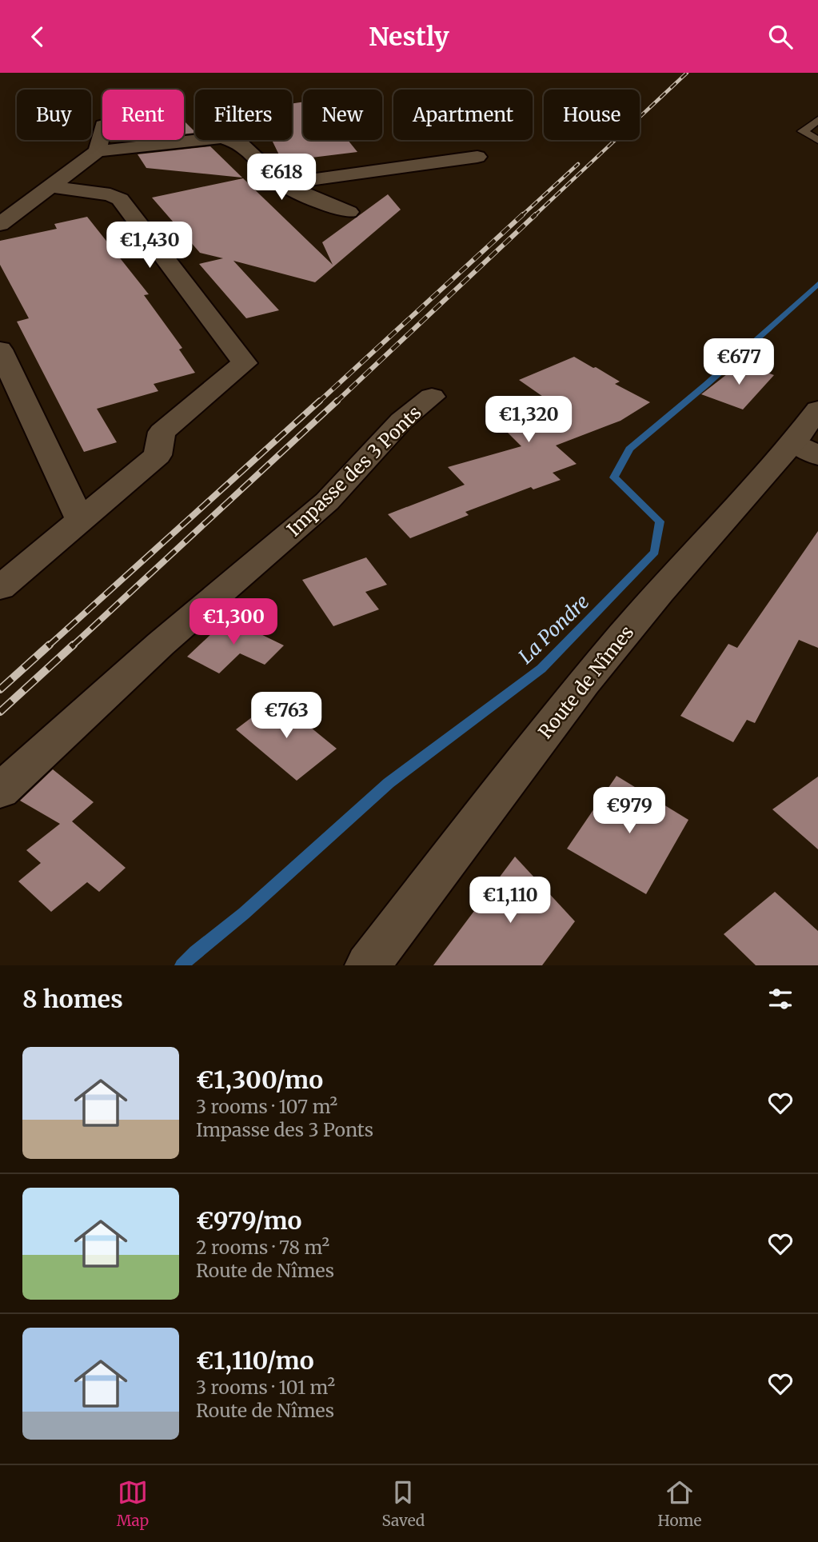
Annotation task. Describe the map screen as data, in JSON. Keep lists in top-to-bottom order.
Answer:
{
  "streets": {
    "street": ["Impasse des 3 Ponts", "Route de Nîmes"]
  },
  "water": ["La Pondre"],
  "page": {
    "header": "Nestly",
    "chip": [
      "Buy",
      "Rent",
      "Filters",
      "New",
      "Apartment",
      "House"
    ],
    "price": [
      "€618",
      "€1,430",
      "€677",
      "€1,320",
      "€1,300",
      "€763",
      "€979",
      "€1,110"
    ],
    "heading": "8 homes",
    "list": [
      {
        "name": "€1,300/mo",
        "note": "3 rooms · 107 m² · Impasse des 3 Ponts"
      },
      {
        "name": "€979/mo",
        "note": "2 rooms · 78 m² · Route de Nîmes"
      },
      {
        "name": "€1,110/mo",
        "note": "3 rooms · 101 m² · Route de Nîmes"
      }
    ],
    "tabs": ["Map", "Saved", "Home"]
  }
}
